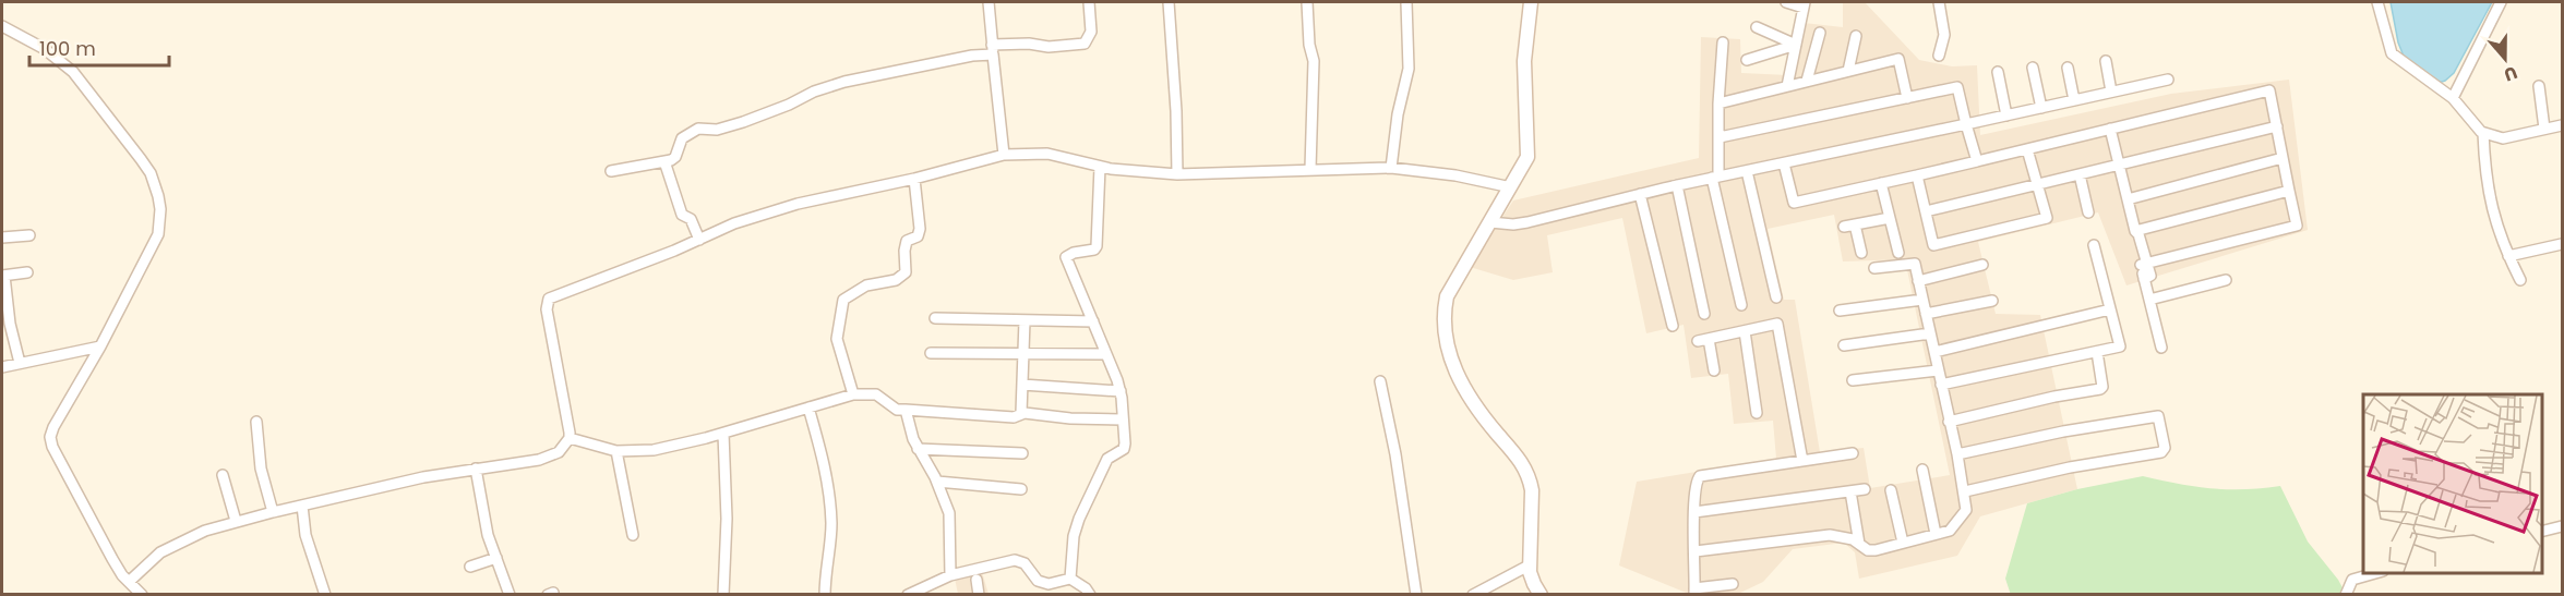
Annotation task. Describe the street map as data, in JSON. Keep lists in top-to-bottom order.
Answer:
{
  "scale_bar": "100 m",
  "north": "bottom"
}
